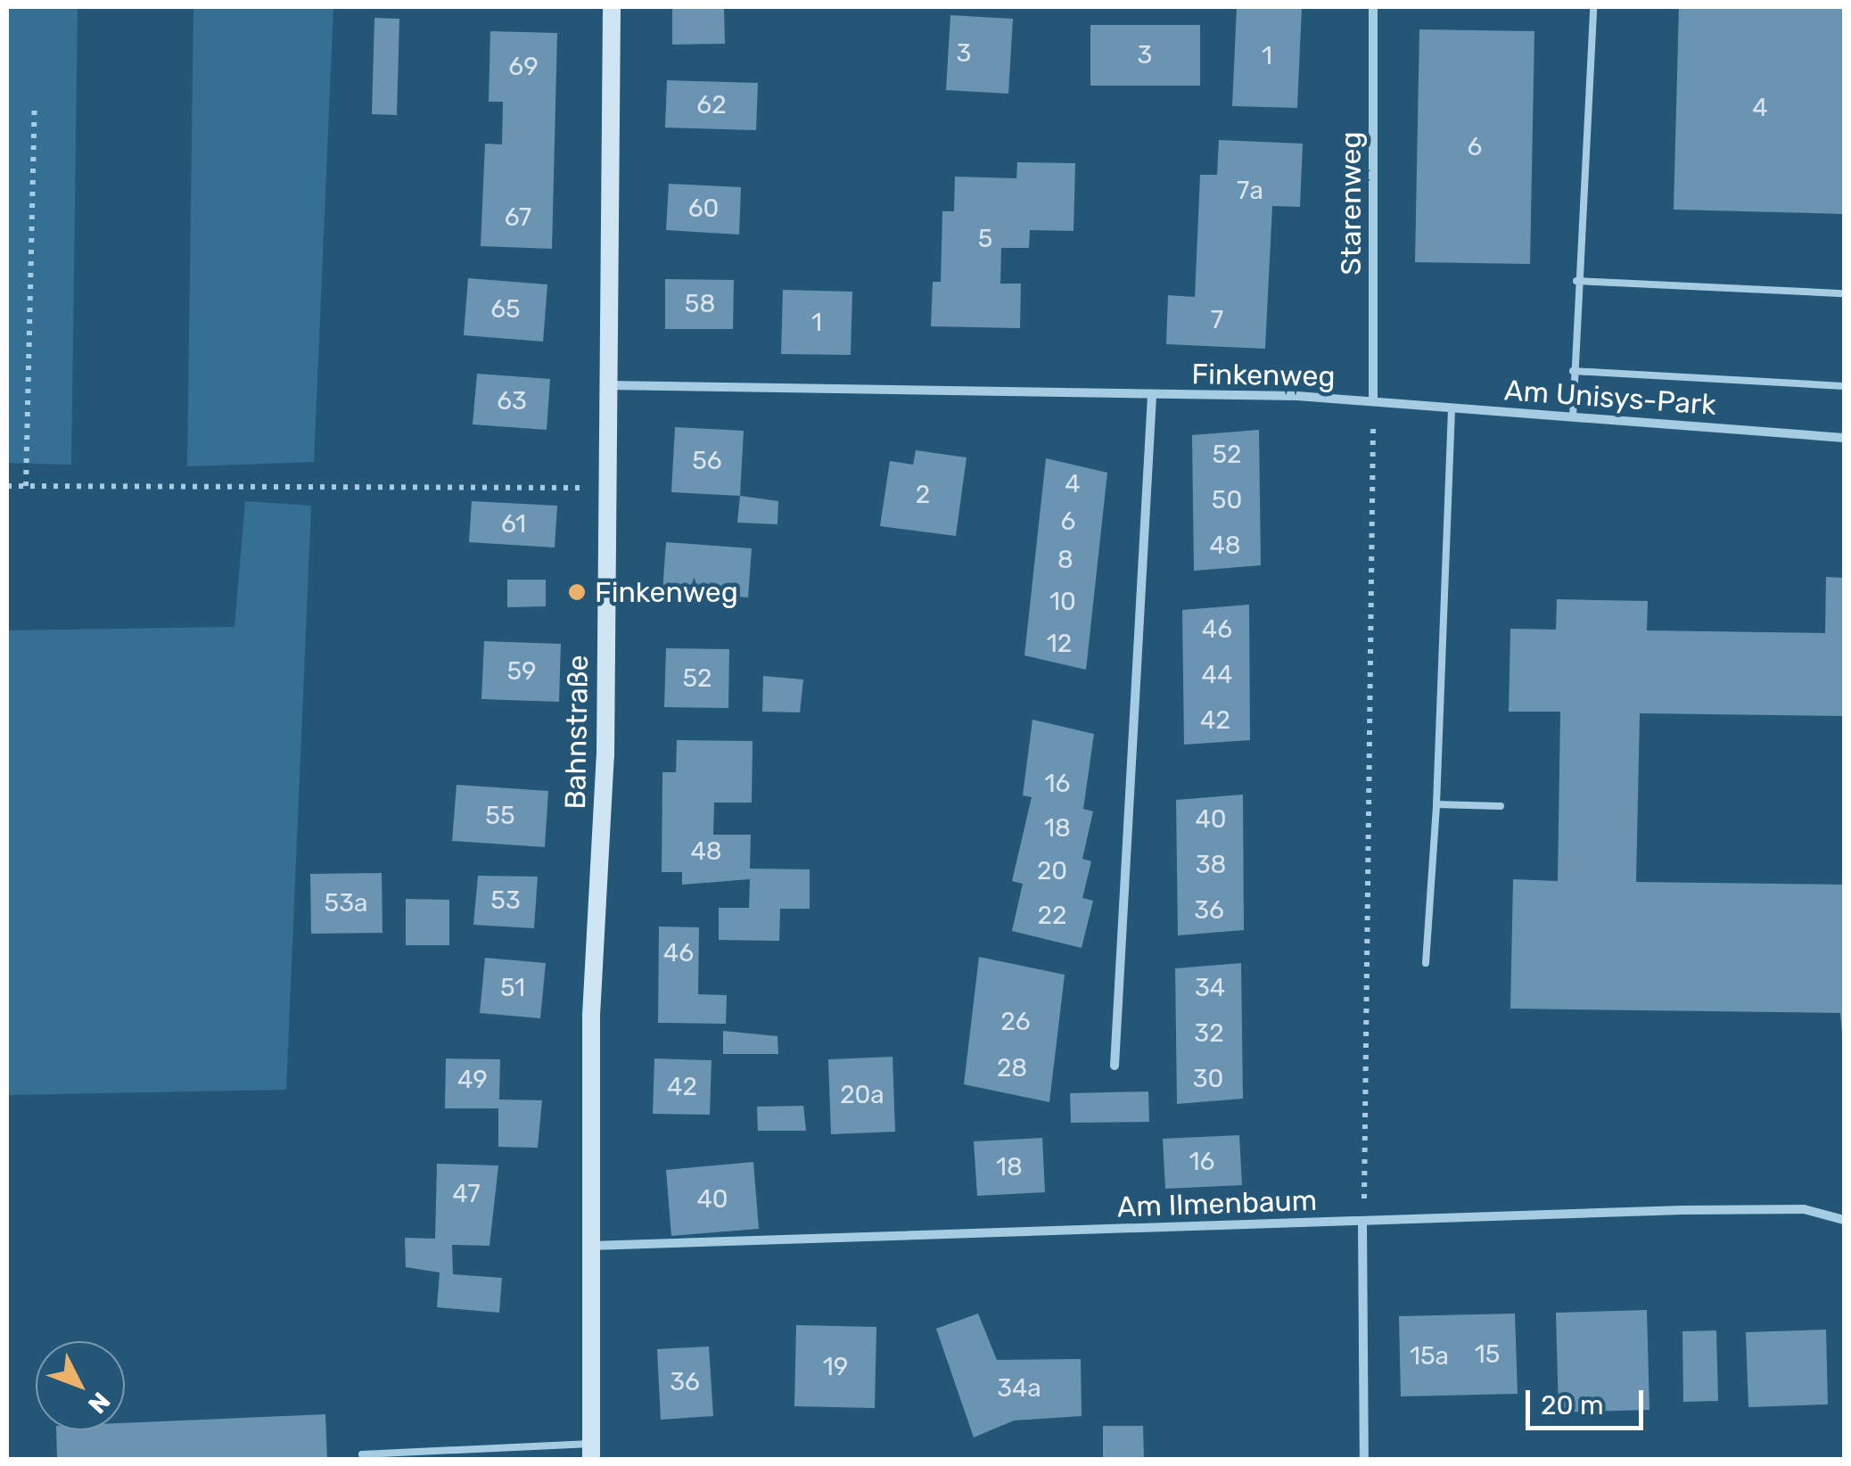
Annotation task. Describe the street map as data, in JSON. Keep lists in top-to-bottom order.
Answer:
{
  "streets": {
    "street": [
      "Starenweg",
      "Finkenweg",
      "Am Unisys-Park",
      "Bahnstraße",
      "Am Ilmenbaum"
    ]
  },
  "crossings": [
    ["Starenweg", "Finkenweg"],
    ["Starenweg", "Am Unisys-Park"],
    ["Finkenweg", "Am Unisys-Park"],
    ["Finkenweg", "Bahnstraße"],
    ["Bahnstraße", "Am Ilmenbaum"]
  ],
  "places": ["Finkenweg"],
  "house_numbers": [
    "3",
    "3",
    "1",
    "69",
    "62",
    "4",
    "6",
    "7a",
    "60",
    "67",
    "5",
    "58",
    "65",
    "7",
    "1",
    "63",
    "52",
    "56",
    "4",
    "2",
    "50",
    "6",
    "61",
    "48",
    "8",
    "10",
    "46",
    "12",
    "59",
    "44",
    "52",
    "42",
    "16",
    "55",
    "40",
    "18",
    "48",
    "38",
    "20",
    "53",
    "53a",
    "36",
    "22",
    "46",
    "51",
    "34",
    "26",
    "32",
    "28",
    "30",
    "49",
    "42",
    "20a",
    "16",
    "18",
    "47",
    "40",
    "15",
    "15a",
    "19",
    "36",
    "34a"
  ],
  "scale_bar": "20 m",
  "north": "bottom right"
}
